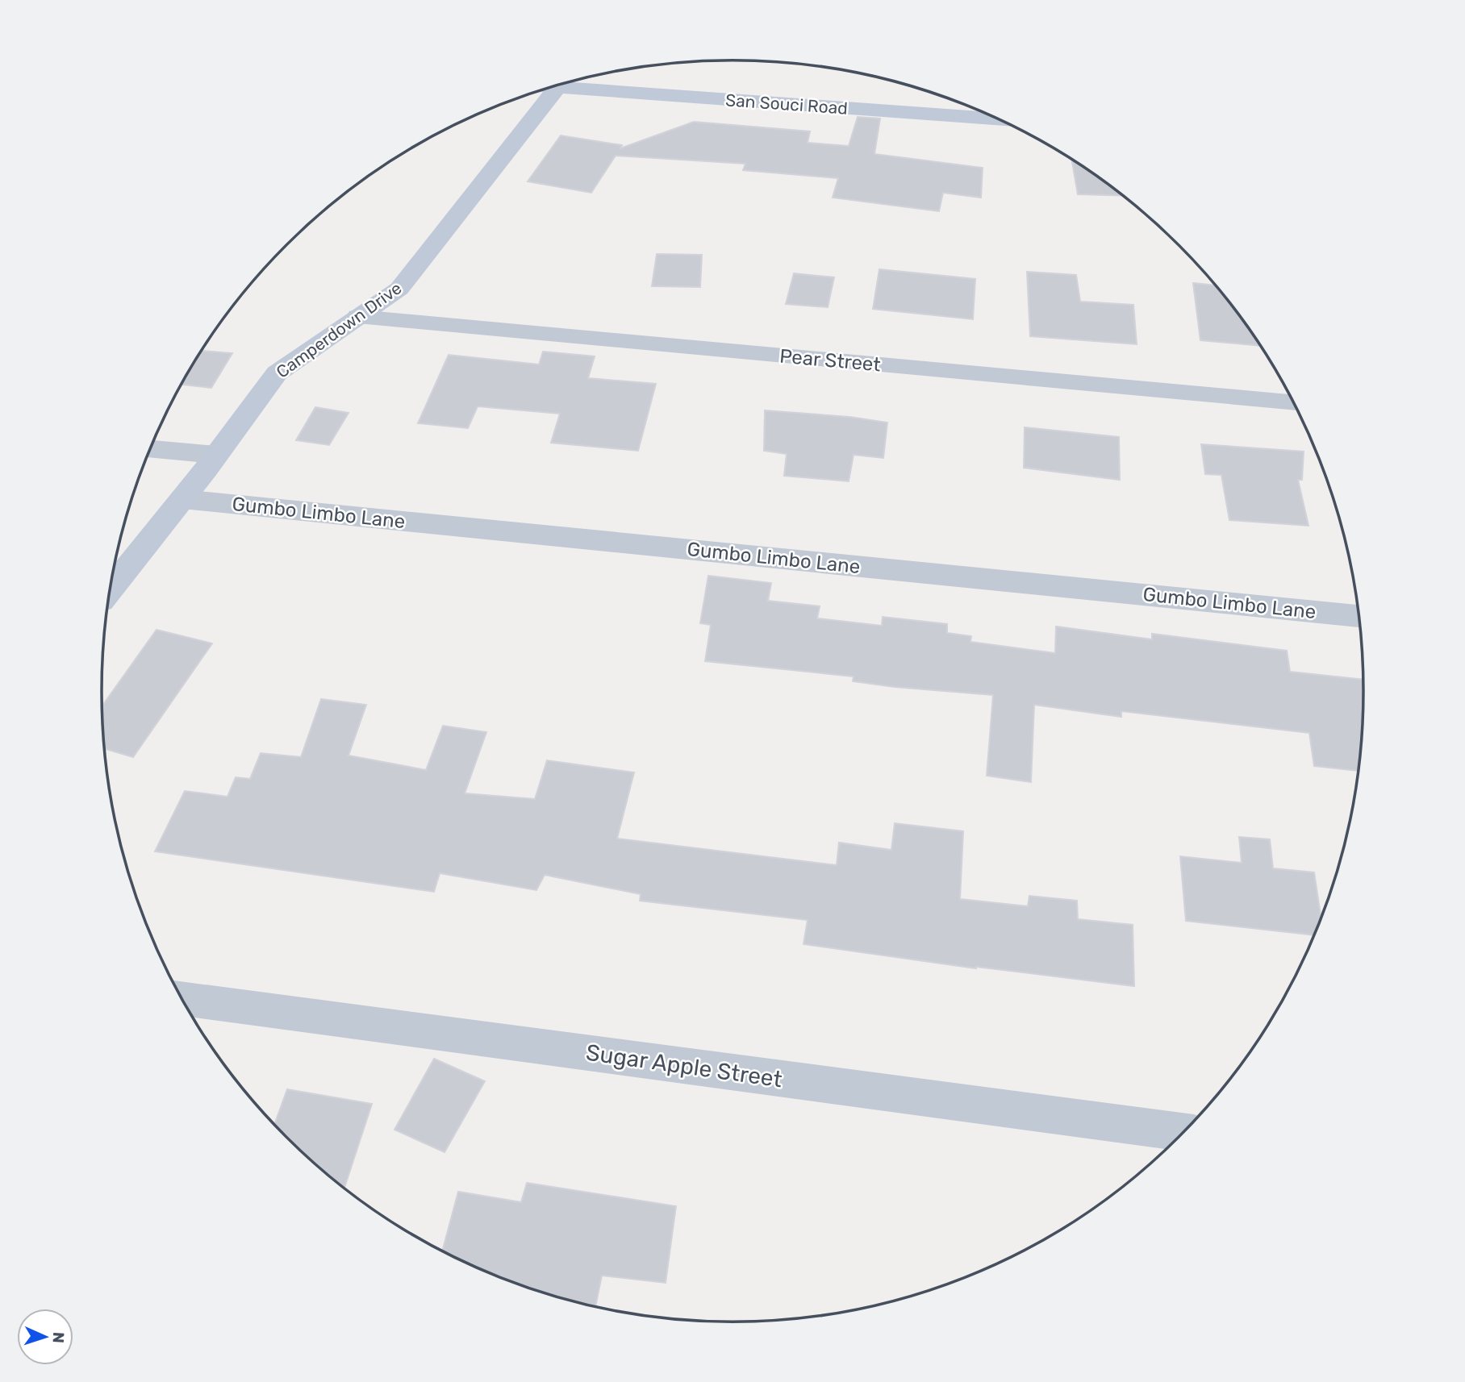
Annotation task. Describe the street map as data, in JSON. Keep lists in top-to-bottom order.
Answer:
{
  "streets": {
    "street": [
      "San Souci Road",
      "Camperdown Drive",
      "Pear Street",
      "Gumbo Limbo Lane",
      "Sugar Apple Street"
    ]
  },
  "crossings": [
    ["Camperdown Drive", "Pear Street"],
    ["Camperdown Drive", "Gumbo Limbo Lane"]
  ],
  "north": "right"
}
